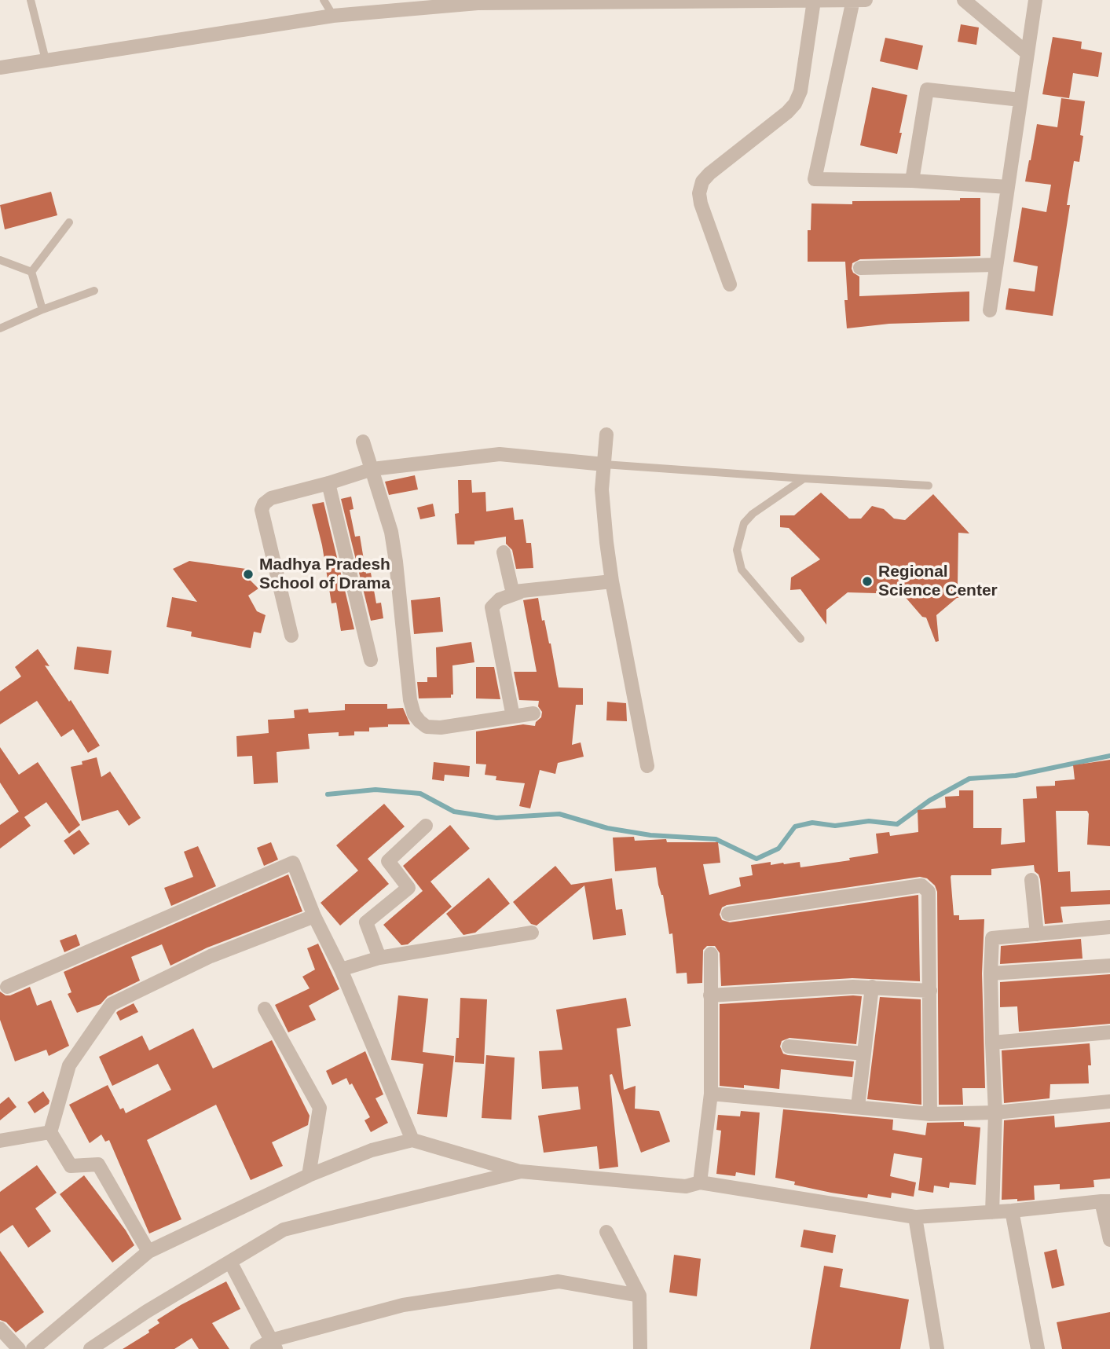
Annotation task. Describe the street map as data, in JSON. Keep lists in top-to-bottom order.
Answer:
{
  "places": ["Madhya Pradesh School of Drama", "Regional Science Center"]
}
